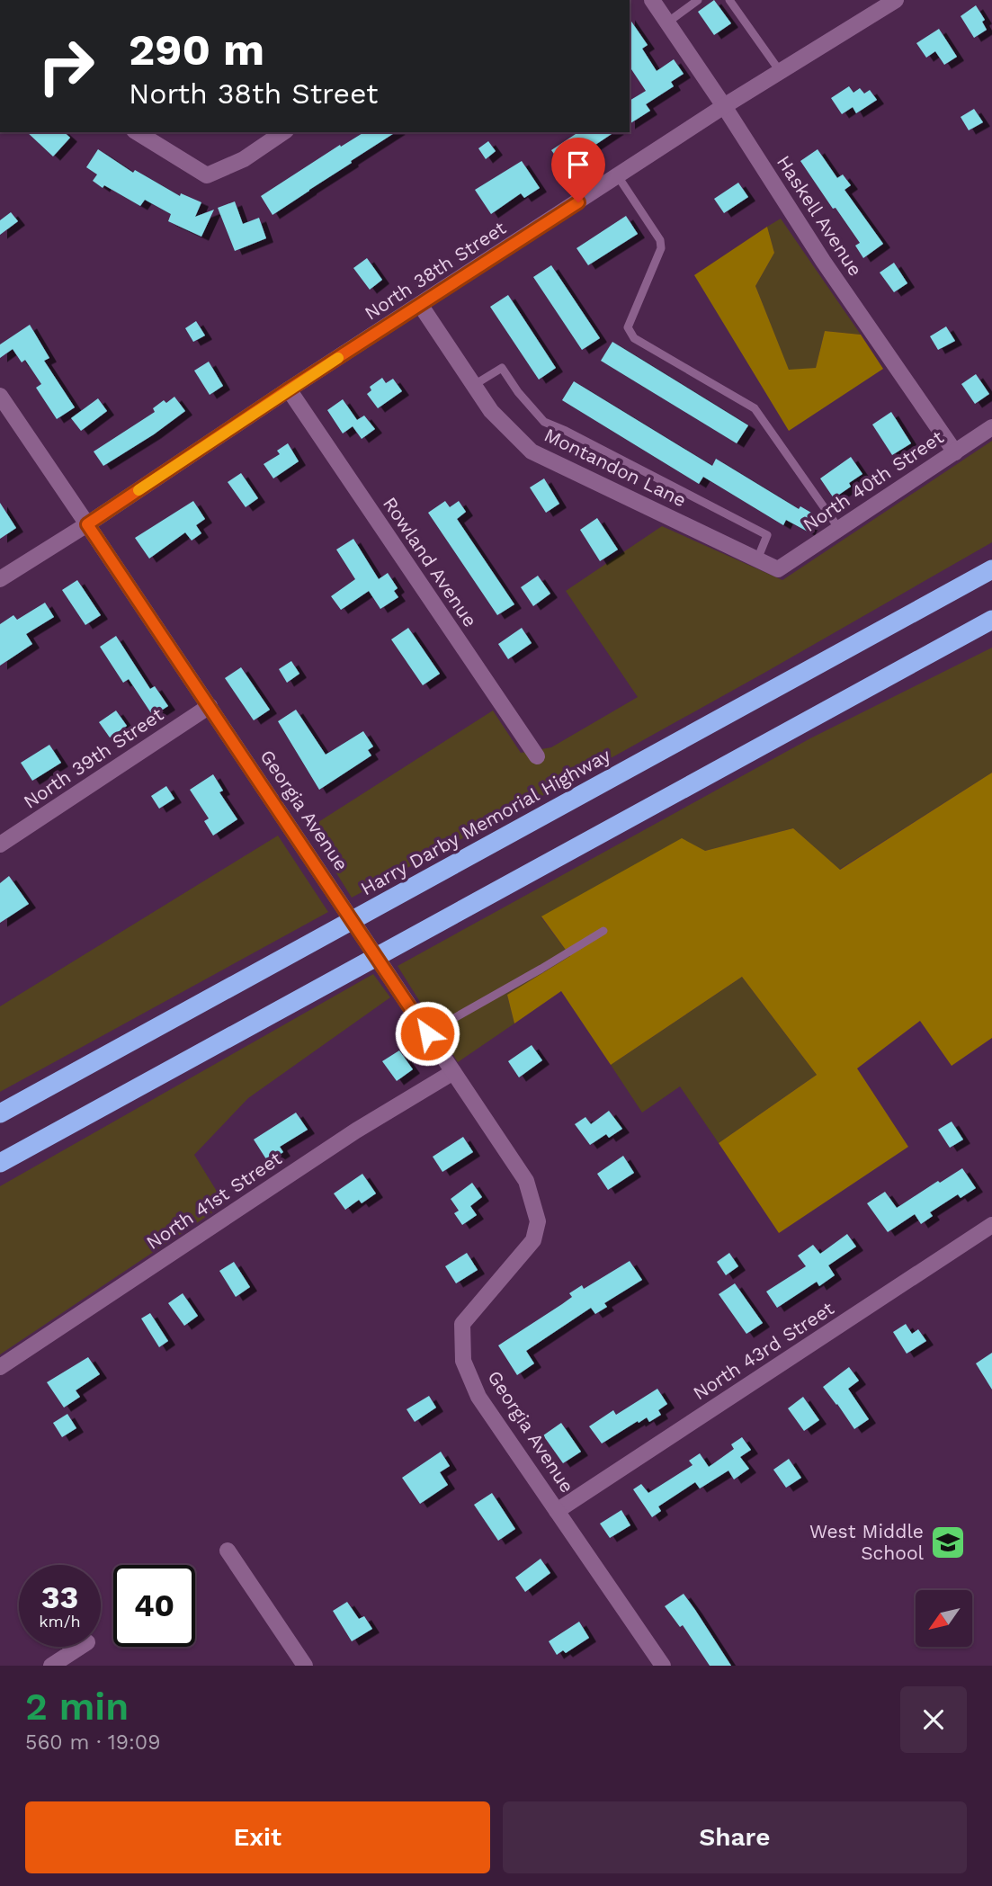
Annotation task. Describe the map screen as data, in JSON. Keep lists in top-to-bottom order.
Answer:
{
  "streets": {
    "highway": ["Harry Darby Memorial Highway"],
    "street": [
      "Haskell Avenue",
      "North 38th Street",
      "Montandon Lane",
      "North 40th Street",
      "Rowland Avenue",
      "North 39th Street",
      "Georgia Avenue",
      "North 41st Street",
      "North 43rd Street"
    ]
  },
  "crossings": [
    ["Haskell Avenue", "North 38th Street"],
    ["Haskell Avenue", "North 40th Street"],
    ["North 38th Street", "Montandon Lane"],
    ["North 38th Street", "Rowland Avenue"],
    ["North 38th Street", "Georgia Avenue"],
    ["Montandon Lane", "North 40th Street"],
    ["North 39th Street", "Georgia Avenue"],
    ["Georgia Avenue", "North 41st Street"],
    ["Georgia Avenue", "North 43rd Street"]
  ],
  "places": {
    "school or university": ["West Middle School"]
  },
  "north": "bottom left",
  "page": {
    "turn": ["290 m", "North 38th Street"],
    "speed": "33 km/h",
    "limit": "40",
    "heading": ["2 min", "560 m · 19:09"],
    "buttons": ["Exit", "Share"]
  }
}
